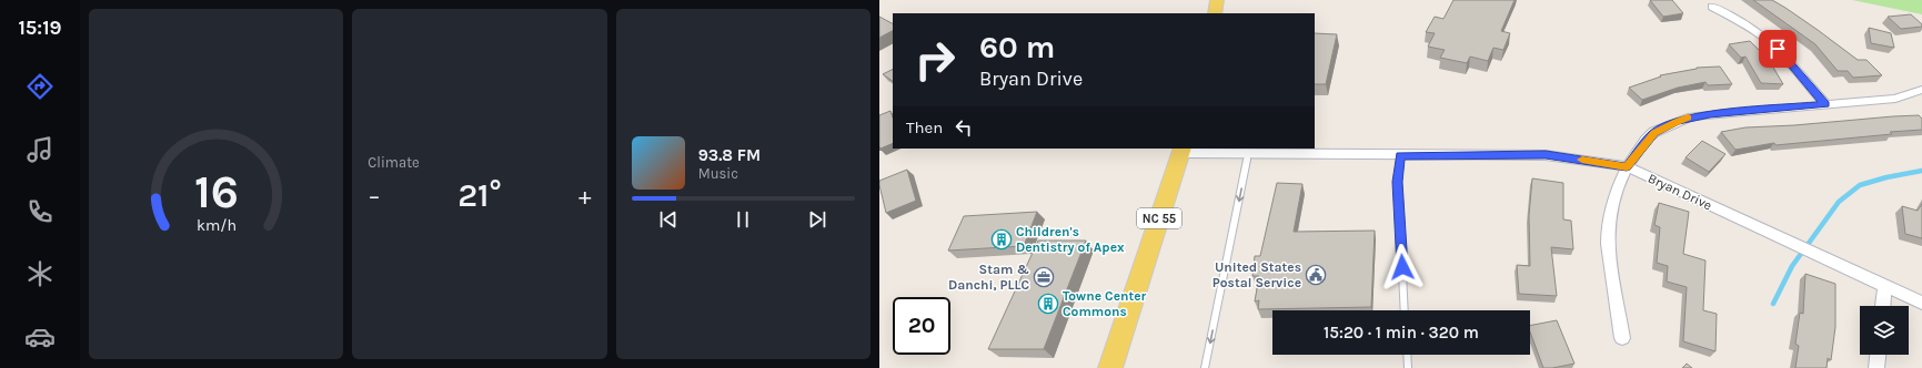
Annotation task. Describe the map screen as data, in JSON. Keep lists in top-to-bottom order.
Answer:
{
  "streets": {
    "main road": ["NC 55"],
    "street": ["Bryan Drive"]
  },
  "crossings": [
    ["Bryan Drive", "NC 55"]
  ],
  "places": {
    "building": ["Children's Dentistry of Apex", "Towne Center Commons"],
    "public building": ["United States Postal Service"],
    "office": ["Stam & Danchi, PLLC"]
  },
  "page": {
    "tabs": "15:19",
    "tile": "Climate",
    "turn": ["60 m", "Bryan Drive"],
    "then": "Then",
    "song": ["93.8 FM", "Music"],
    "heat": ["−", "21°", "+"],
    "limit": "20",
    "trip": "15:20 · 1 min · 320 m",
    "gauge": ["16", "km/h"]
  }
}
